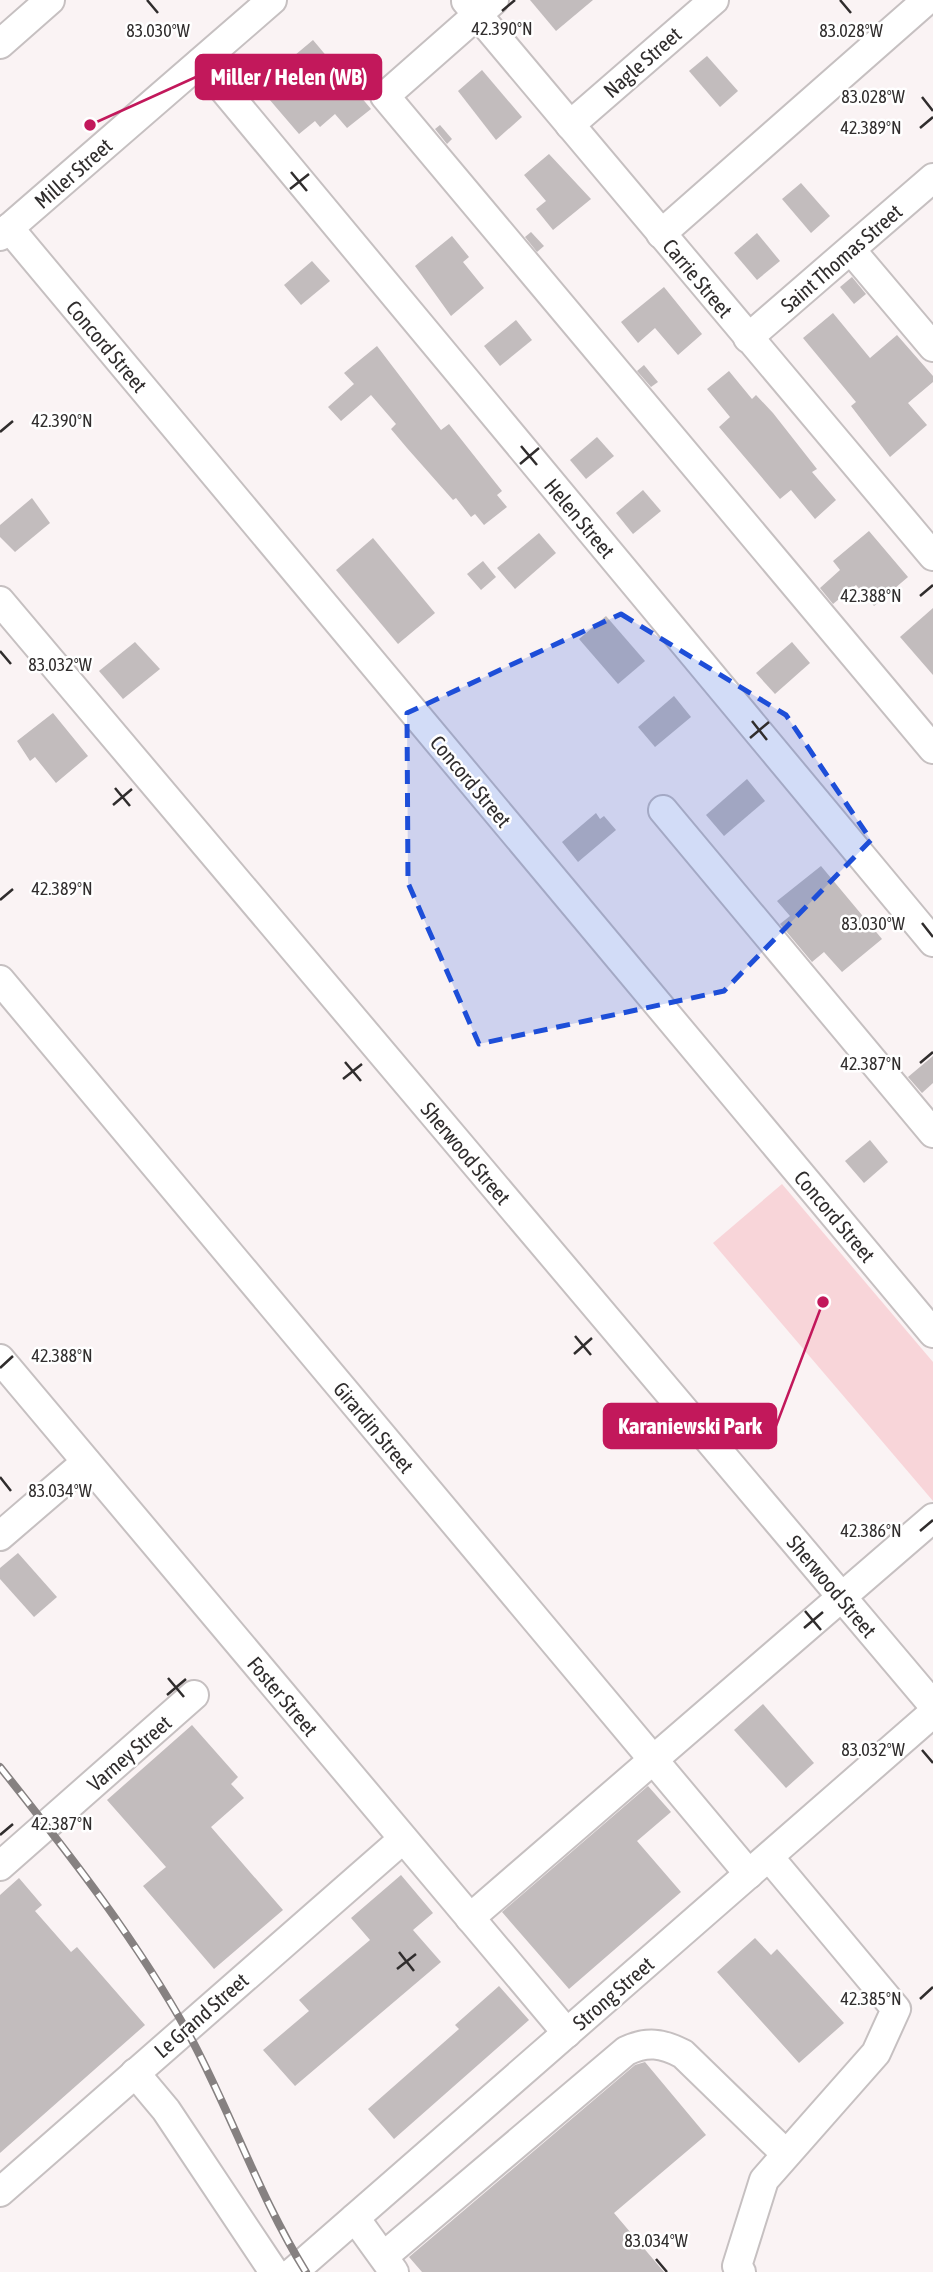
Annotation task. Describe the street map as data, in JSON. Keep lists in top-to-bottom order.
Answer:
{
  "streets": {
    "street": [
      "Nagle Street",
      "Miller Street",
      "Saint Thomas Street",
      "Carrie Street",
      "Concord Street",
      "Helen Street",
      "Sherwood Street",
      "Girardin Street",
      "Foster Street",
      "Varney Street",
      "Strong Street",
      "Le Grand Street"
    ]
  },
  "crossings": [
    ["Nagle Street", "Carrie Street"],
    ["Miller Street", "Concord Street"],
    ["Miller Street", "Helen Street"],
    ["Saint Thomas Street", "Carrie Street"],
    ["Girardin Street", "Strong Street"],
    ["Foster Street", "Strong Street"],
    ["Foster Street", "Le Grand Street"]
  ],
  "places": ["Miller / Helen (WB)", "Karaniewski Park"],
  "coordinates": [
    "42.390°N",
    "83.030°W",
    "83.028°W",
    "42.389°N",
    "42.388°N",
    "83.032°W",
    "42.387°N",
    "83.034°W",
    "42.386°N",
    "42.385°N"
  ]
}
